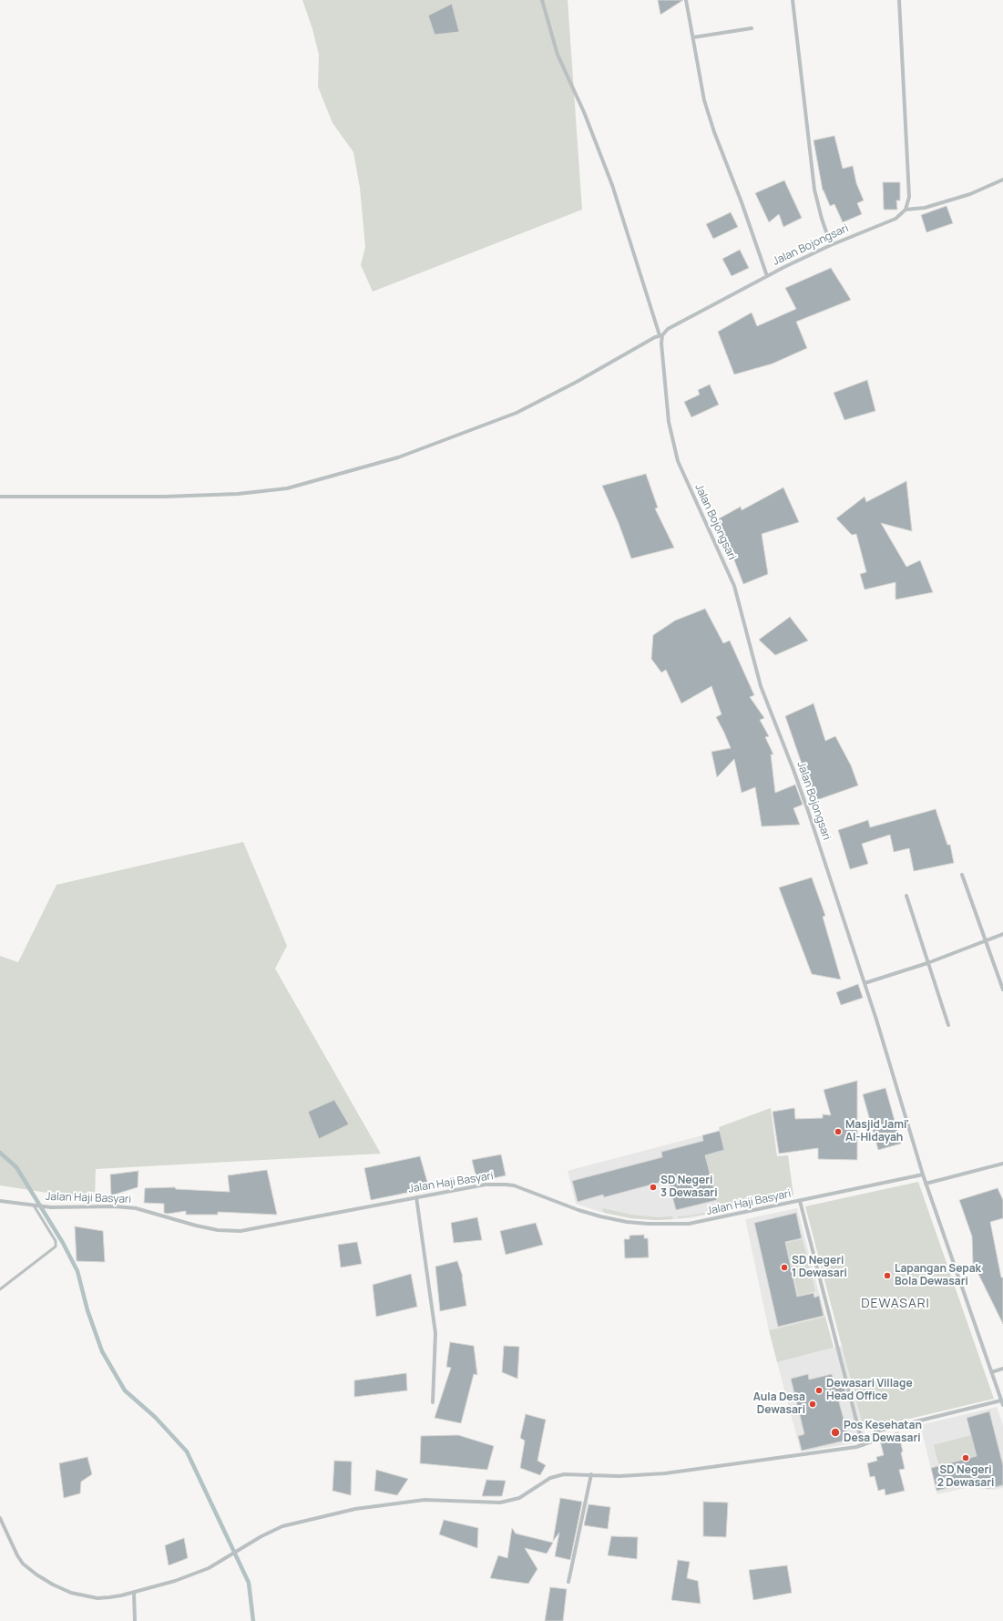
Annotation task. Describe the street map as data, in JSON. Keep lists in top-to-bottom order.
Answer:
{
  "streets": {
    "street": ["Jalan Bojongsari", "Jalan Haji Basyari"]
  },
  "crossings": [
    ["Jalan Bojongsari", "Jalan Haji Basyari"]
  ],
  "districts": ["DEWASARI"],
  "places": [
    "Masjid Jami' Al-Hidayah",
    "SD Negeri 3 Dewasari",
    "SD Negeri 1 Dewasari",
    "Lapangan Sepak Bola Dewasari",
    "Dewasari Village Head Office",
    "Aula Desa Dewasari",
    "Pos Kesehatan Desa Dewasari",
    "SD Negeri 2 Dewasari"
  ]
}
